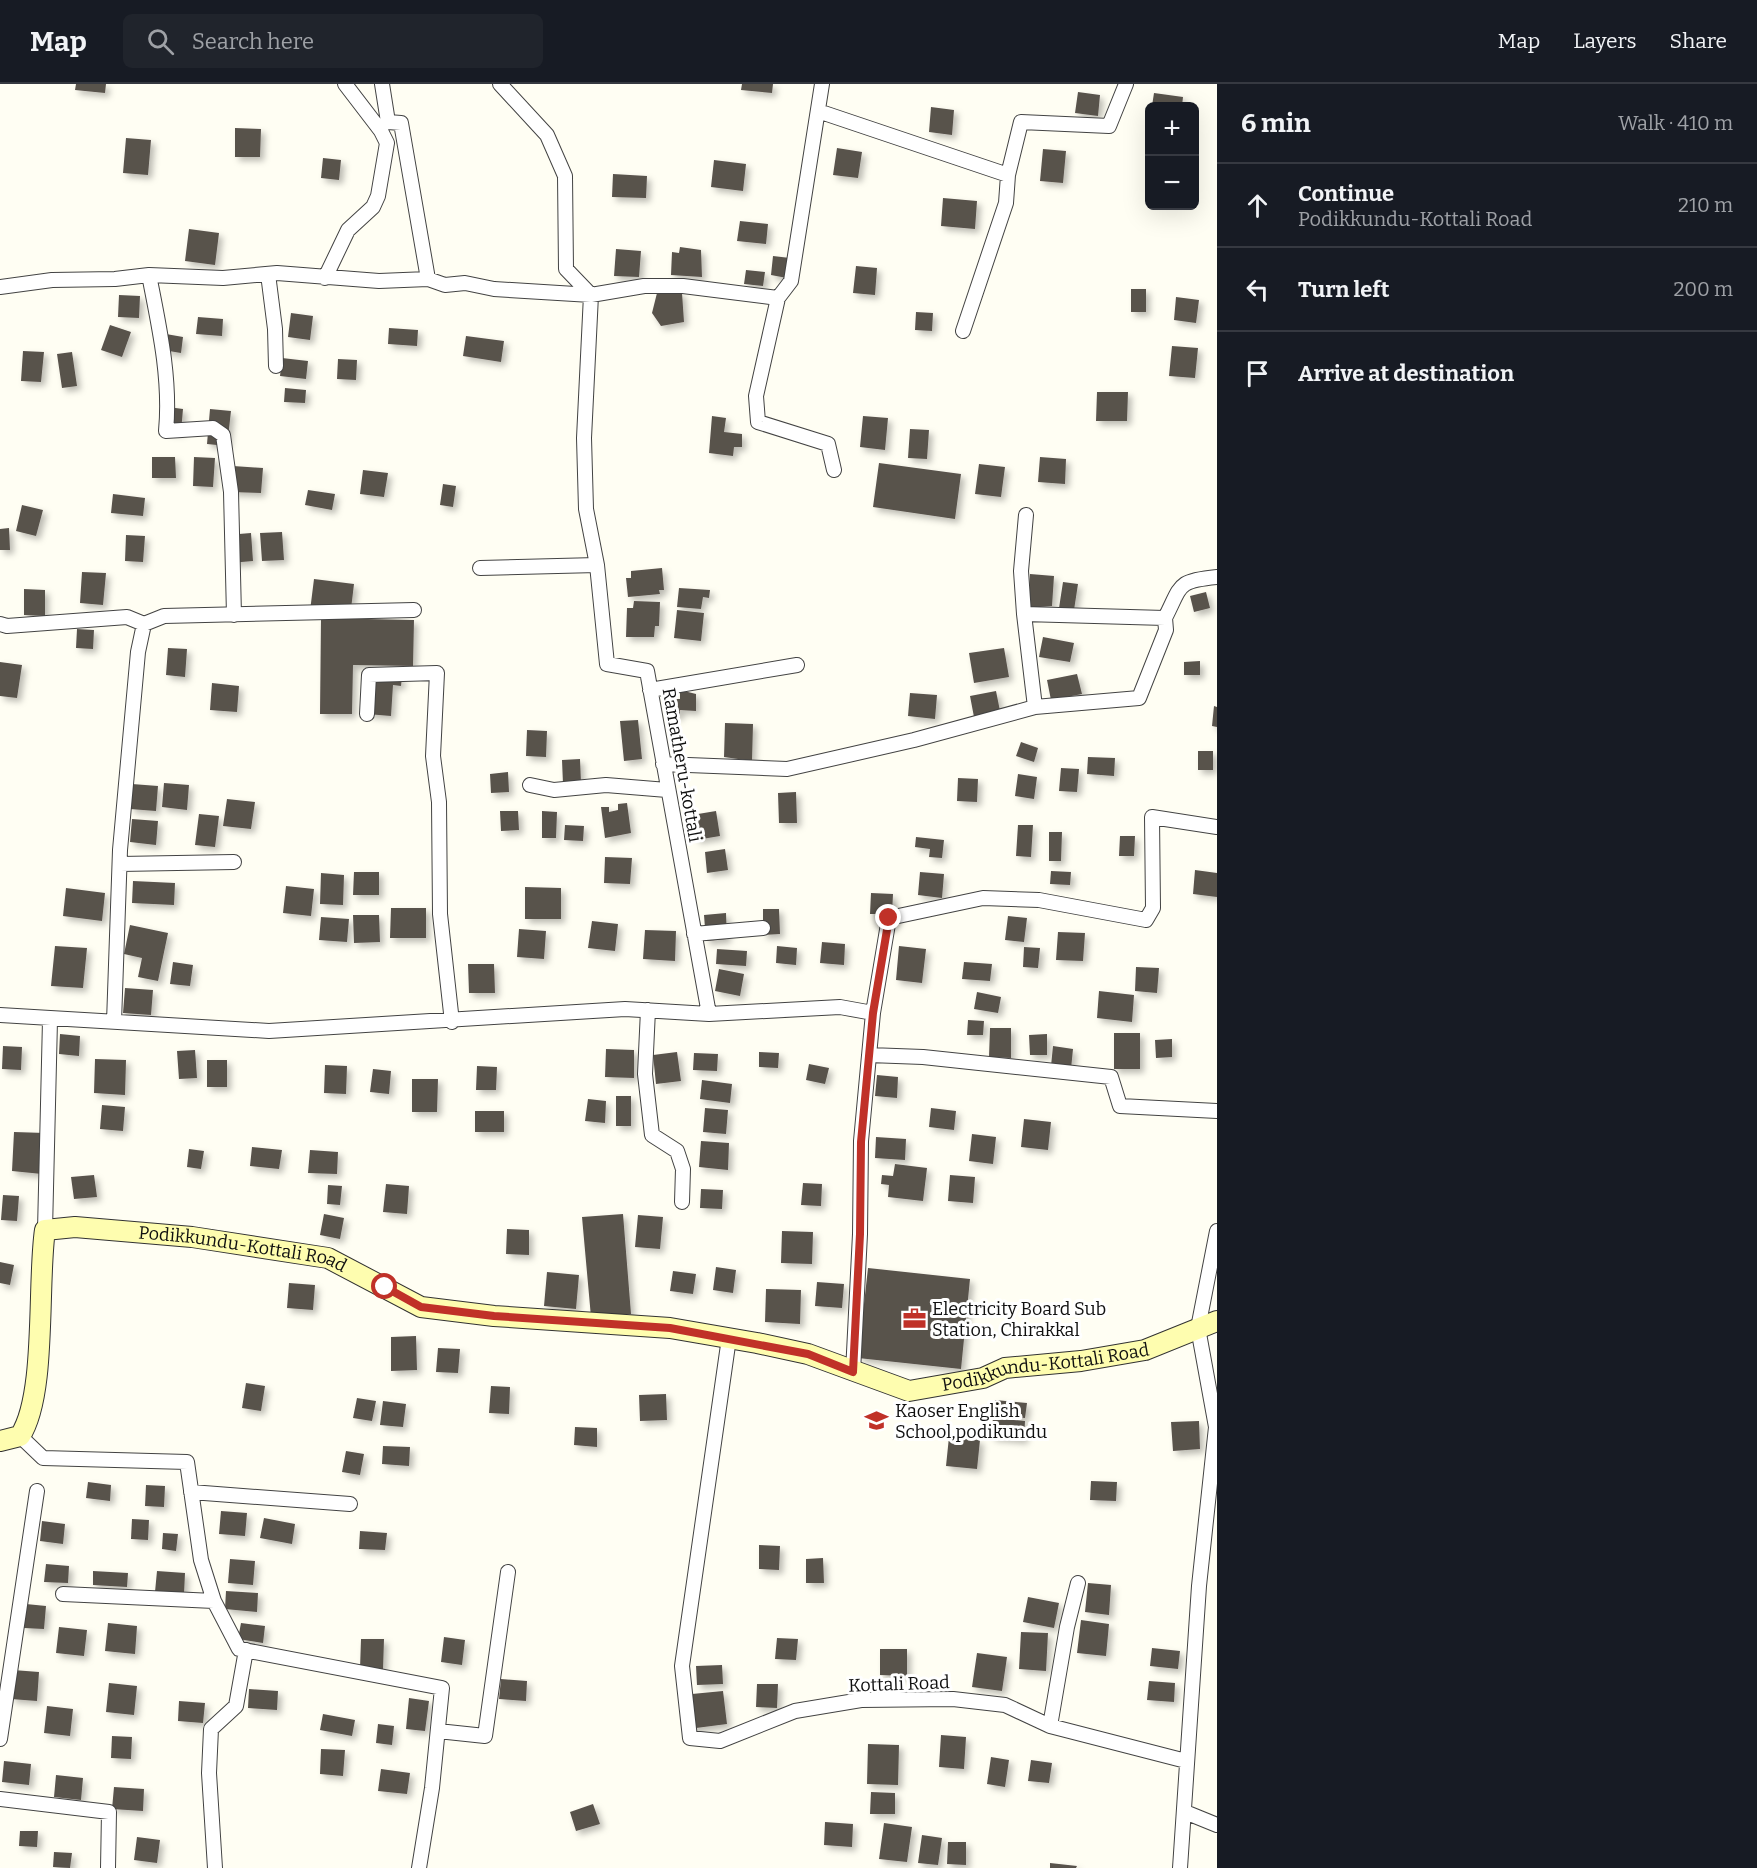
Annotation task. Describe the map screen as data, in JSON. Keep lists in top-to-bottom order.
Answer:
{
  "streets": {
    "main road": ["Podikkundu-Kottali Road"],
    "street": ["Ramatheru-kottali", "Kottali Road"]
  },
  "crossings": [
    ["Podikkundu-Kottali Road", "Kottali Road"]
  ],
  "places": {
    "office": ["Electricity Board Sub Station, Chirakkal"],
    "school or university": ["Kaoser English School,podikundu"]
  },
  "page": {
    "header": "Map",
    "search": "Search here",
    "nav": ["Map", "Layers", "Share"],
    "heading": ["6 min", "Walk · 410 m"],
    "map_buttons": ["+", "−"],
    "list": [
      ["Continue", "Podikkundu-Kottali Road", "210 m"],
      ["Turn left", "200 m"],
      "Arrive at destination"
    ]
  }
}
